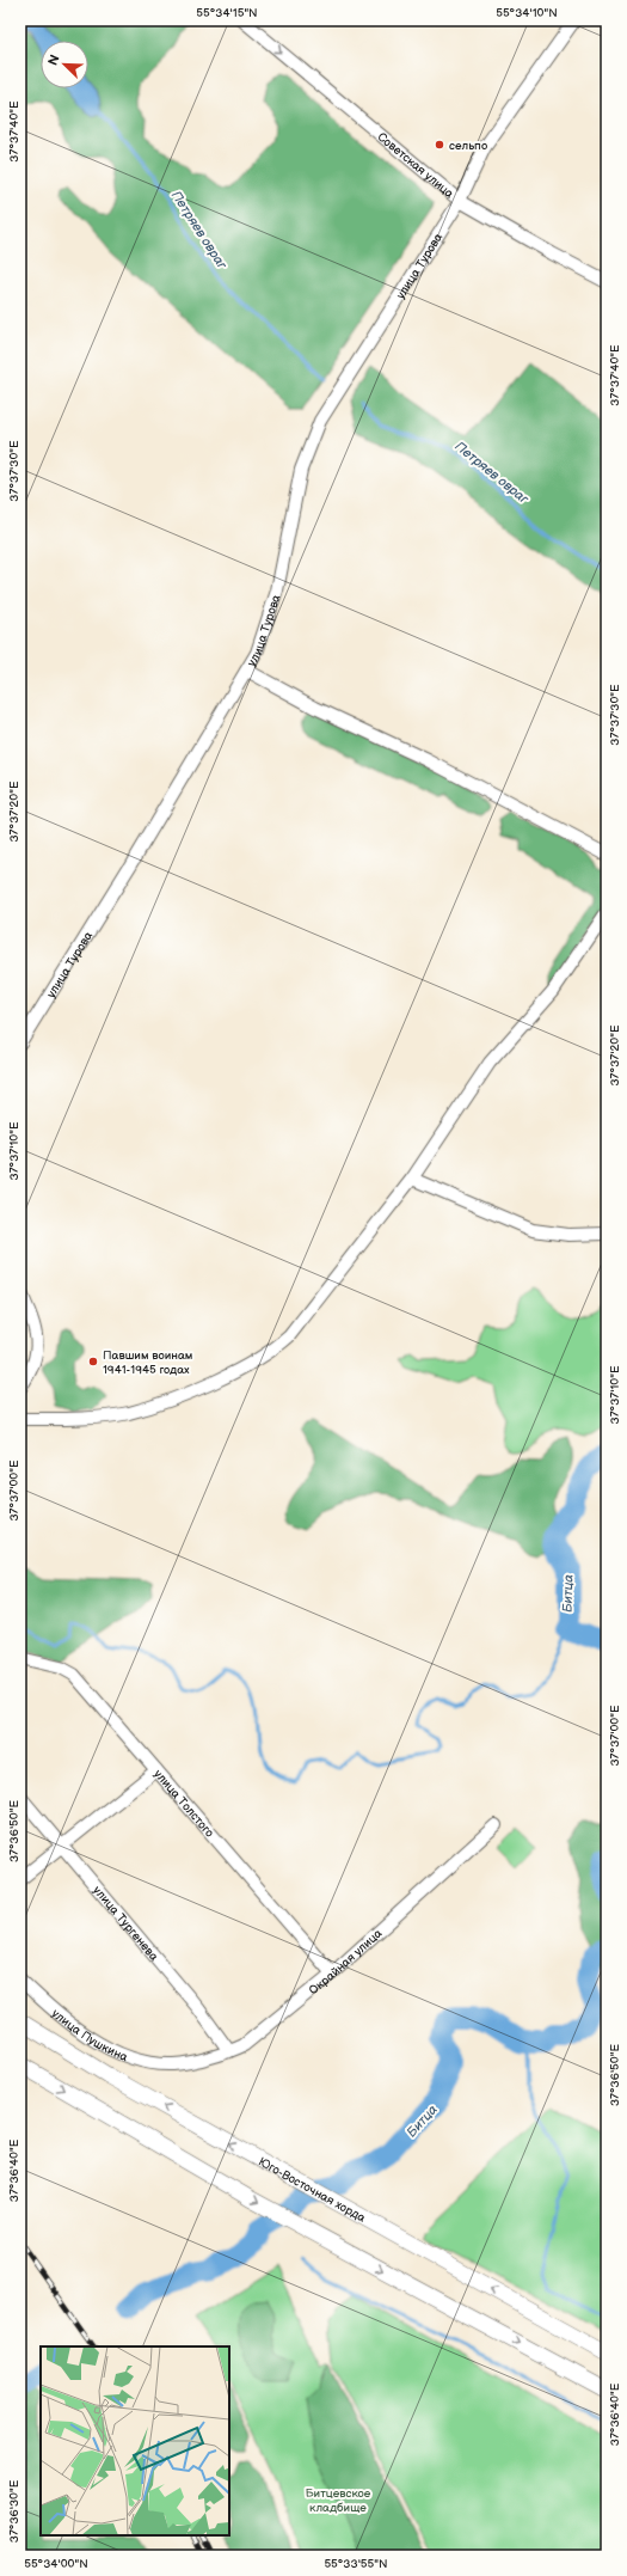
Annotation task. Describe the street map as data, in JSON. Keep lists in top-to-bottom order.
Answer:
{
  "streets": {
    "main road": ["Юго-Восточная хорда"],
    "street": [
      "Советская улица",
      "улица Турова",
      "улица Толстого",
      "улица Тургенева",
      "Окрайная улица",
      "улица Пушкина"
    ]
  },
  "crossings": [
    ["Советская улица", "улица Турова"],
    ["улица Толстого", "Окрайная улица"],
    ["улица Тургенева", "Окрайная улица"],
    ["Окрайная улица", "улица Пушкина"]
  ],
  "one_way": ["Советская улица"],
  "water": ["Петряев овраг", "Битца"],
  "parks": ["Битцевское кладбище"],
  "places": ["сельпо", "Павшим воинам 1941-1945 годах"],
  "north": "top left",
  "coordinates": [
    "55°34'15\"N",
    "55°34'10\"N",
    "37°37'40\"E",
    "37°37'30\"E",
    "37°37'20\"E",
    "37°37'10\"E",
    "37°37'00\"E",
    "37°36'50\"E",
    "37°36'40\"E",
    "37°36'30\"E",
    "55°34'00\"N",
    "55°33'55\"N"
  ]
}
